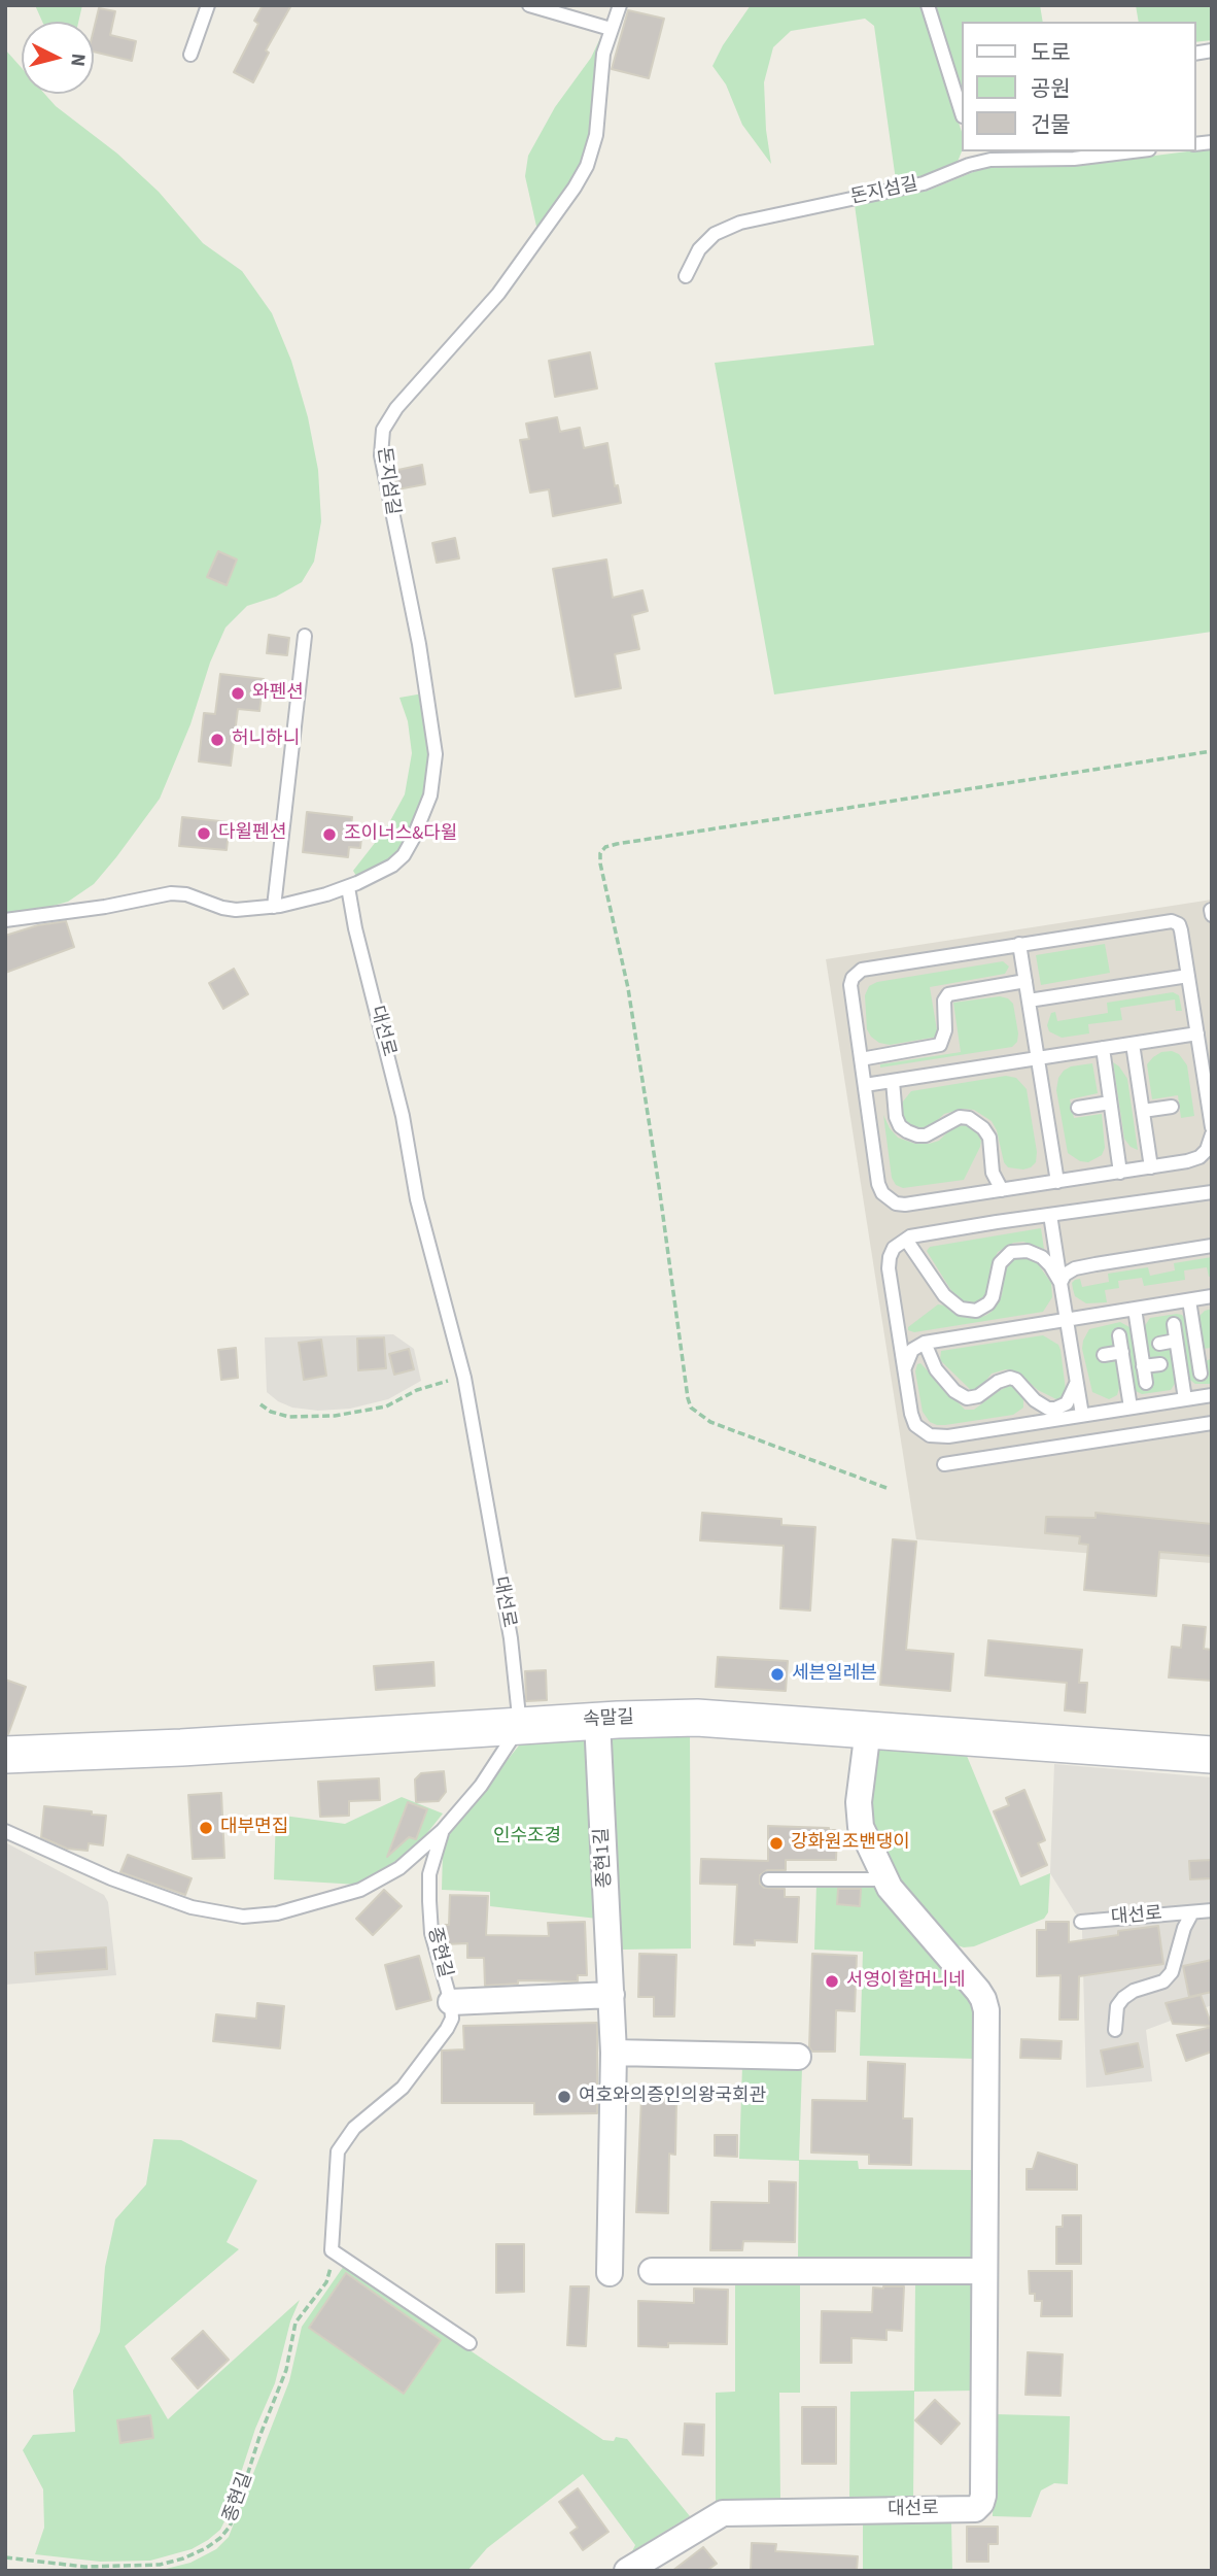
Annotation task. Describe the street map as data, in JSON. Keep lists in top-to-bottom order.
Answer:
{
  "streets": {
    "street": ["대선로", "속말길", "종현1길"],
    "lane": ["돈지섬길", "종현길"]
  },
  "crossings": [
    ["돈지섬길", "대선로"],
    ["대선로", "속말길"],
    ["속말길", "종현1길"]
  ],
  "parks": ["인수조경"],
  "places": [
    "와펜션",
    "허니하니",
    "다윌펜션",
    "조이너스&다윌",
    "세븐일레븐",
    "대부면집",
    "강화원조밴댕이",
    "서영이할머니네",
    "여호와의증인의왕국회관"
  ],
  "legend": ["도로", "공원", "건물"],
  "north": "right"
}
